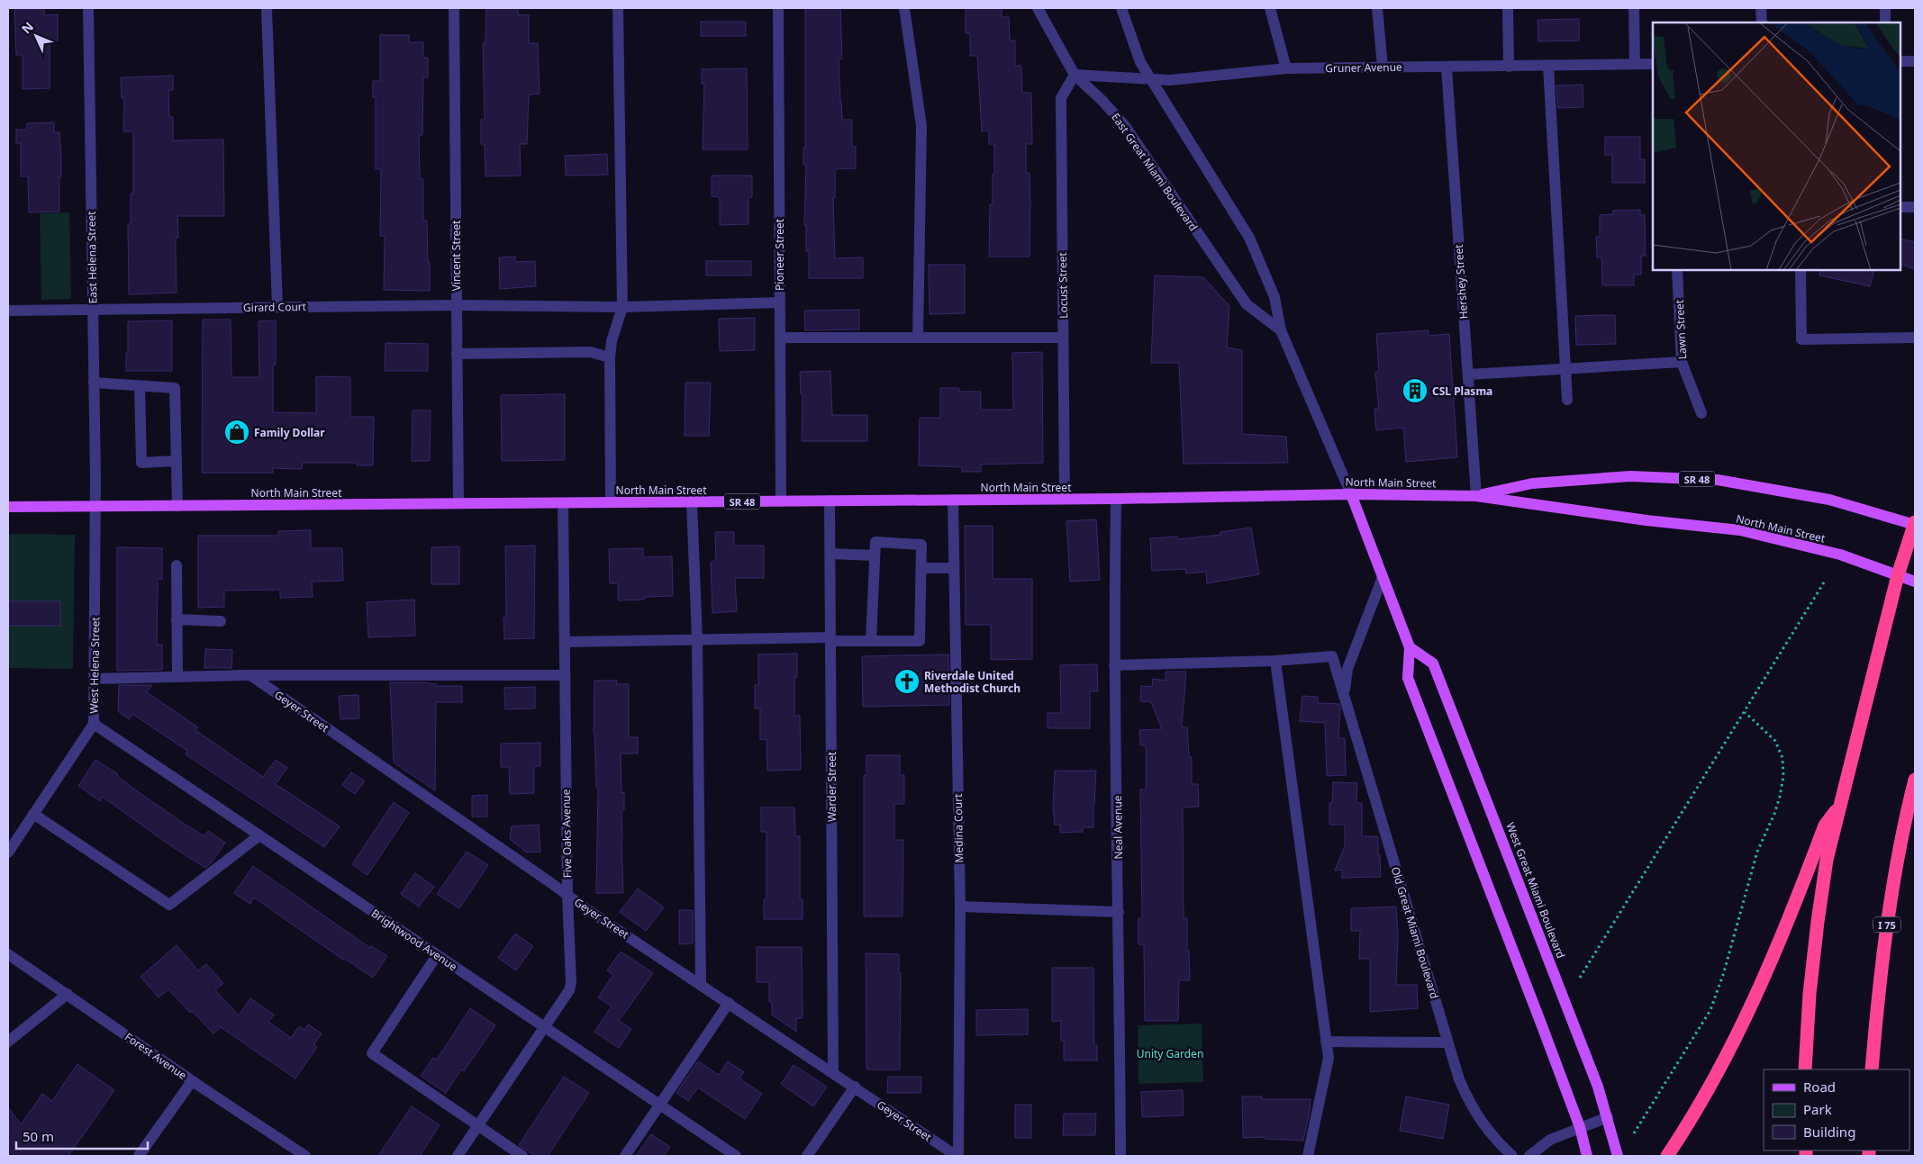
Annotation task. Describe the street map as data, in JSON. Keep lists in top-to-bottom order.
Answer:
{
  "streets": {
    "highway": ["I 75"],
    "main road": ["SR 48", "North Main Street", "West Great Miami Boulevard"],
    "street": [
      "Gruner Avenue",
      "East Great Miami Boulevard",
      "Pioneer Street",
      "Vincent Street",
      "East Helena Street",
      "Hershey Street",
      "Locust Street",
      "Girard Court",
      "Lawn Street",
      "West Helena Street",
      "Geyer Street",
      "Warder Street",
      "Neal Avenue",
      "Medina Court",
      "Five Oaks Avenue",
      "Old Great Miami Boulevard",
      "Brightwood Avenue",
      "Forest Avenue"
    ]
  },
  "crossings": [
    ["Gruner Avenue", "East Great Miami Boulevard"],
    ["Gruner Avenue", "Hershey Street"],
    ["Gruner Avenue", "Locust Street"],
    ["East Great Miami Boulevard", "Locust Street"],
    ["East Great Miami Boulevard", "North Main Street"],
    ["Pioneer Street", "Girard Court"],
    ["Pioneer Street", "North Main Street"],
    ["Vincent Street", "Girard Court"],
    ["Vincent Street", "North Main Street"],
    ["East Helena Street", "Girard Court"],
    ["East Helena Street", "North Main Street"],
    ["East Helena Street", "West Helena Street"],
    ["Hershey Street", "North Main Street"],
    ["Locust Street", "North Main Street"],
    ["North Main Street", "West Helena Street"],
    ["North Main Street", "Warder Street"],
    ["North Main Street", "Neal Avenue"],
    ["North Main Street", "Medina Court"],
    ["North Main Street", "Five Oaks Avenue"],
    ["West Helena Street", "Brightwood Avenue"],
    ["Geyer Street", "Warder Street"],
    ["Geyer Street", "Medina Court"],
    ["Geyer Street", "Five Oaks Avenue"],
    ["Five Oaks Avenue", "Brightwood Avenue"]
  ],
  "parks": ["Unity Garden"],
  "places": {
    "building": ["CSL Plasma"],
    "shop": ["Family Dollar"],
    "church": ["Riverdale United Methodist Church"]
  },
  "legend": ["Road", "Park", "Building"],
  "scale_bar": "50 m",
  "north": "top left"
}
